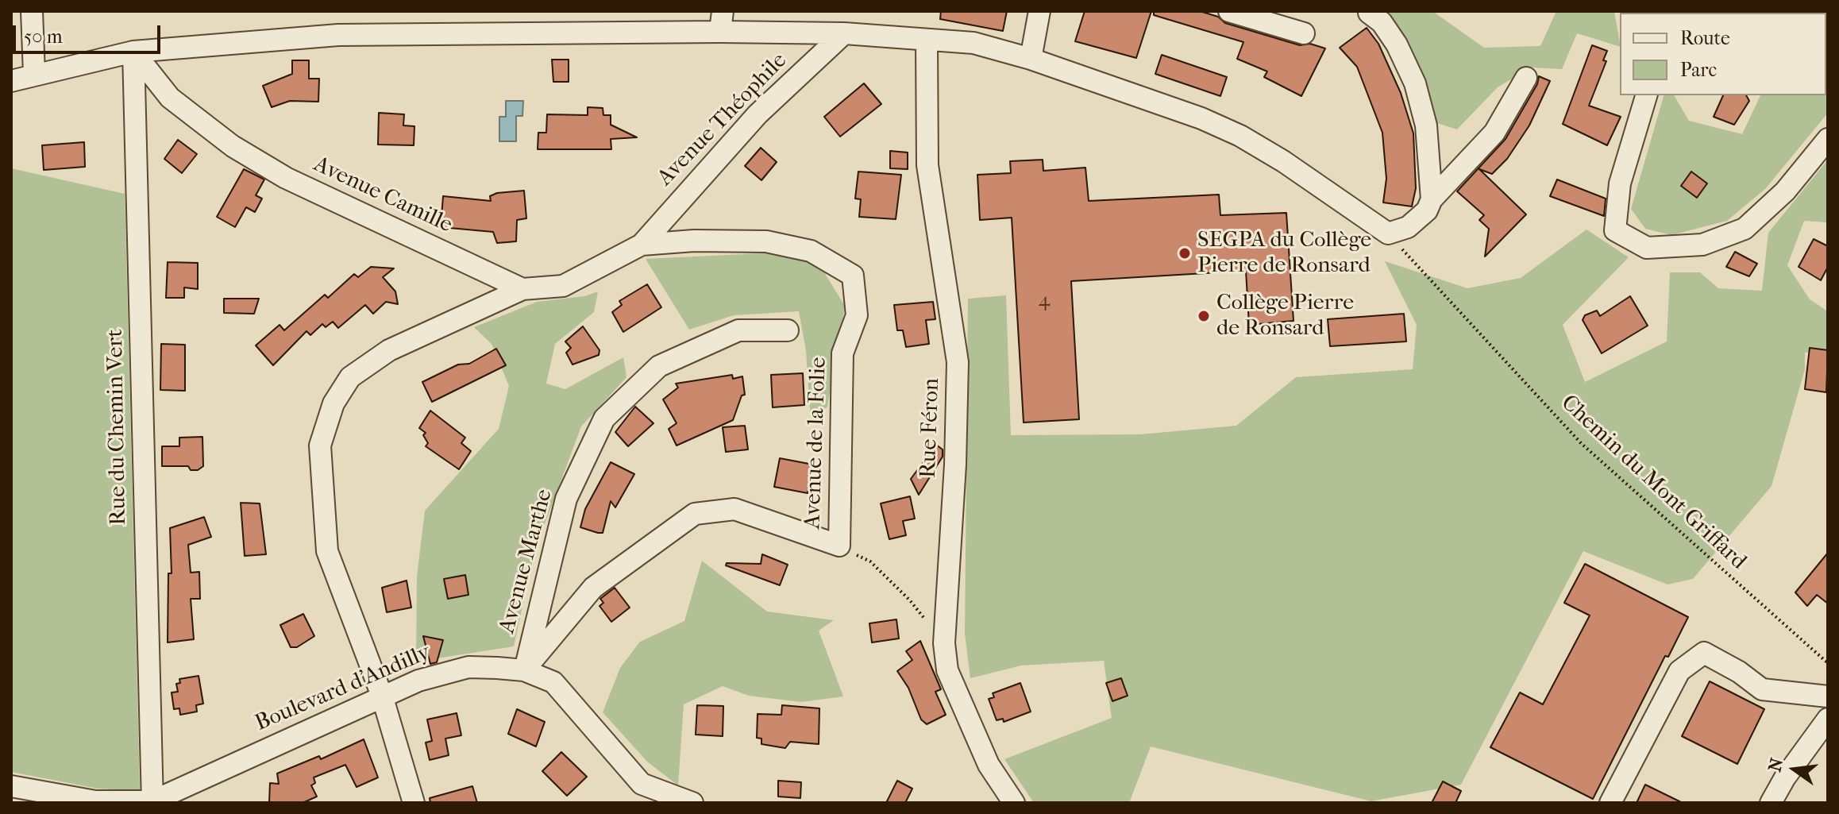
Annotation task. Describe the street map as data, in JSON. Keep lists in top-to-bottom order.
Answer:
{
  "streets": {
    "street": [
      "Avenue Théophile",
      "Avenue Camille",
      "Rue du Chemin Vert",
      "Rue Féron",
      "Avenue de la Folie",
      "Avenue Marthe",
      "Boulevard d'Andilly"
    ],
    "path": ["Chemin du Mont Griffard"]
  },
  "crossings": [
    ["Avenue Théophile", "Avenue Camille"],
    ["Avenue Théophile", "Avenue de la Folie"],
    ["Avenue Camille", "Rue du Chemin Vert"],
    ["Avenue Camille", "Avenue de la Folie"],
    ["Rue du Chemin Vert", "Boulevard d'Andilly"],
    ["Avenue de la Folie", "Avenue Marthe"],
    ["Avenue de la Folie", "Boulevard d'Andilly"],
    ["Avenue Marthe", "Boulevard d'Andilly"]
  ],
  "places": ["SEGPA du Collège Pierre de Ronsard", "Collège Pierre de Ronsard"],
  "house_numbers": ["4"],
  "legend": ["Route", "Parc"],
  "scale_bar": "50 m",
  "north": "left"
}
